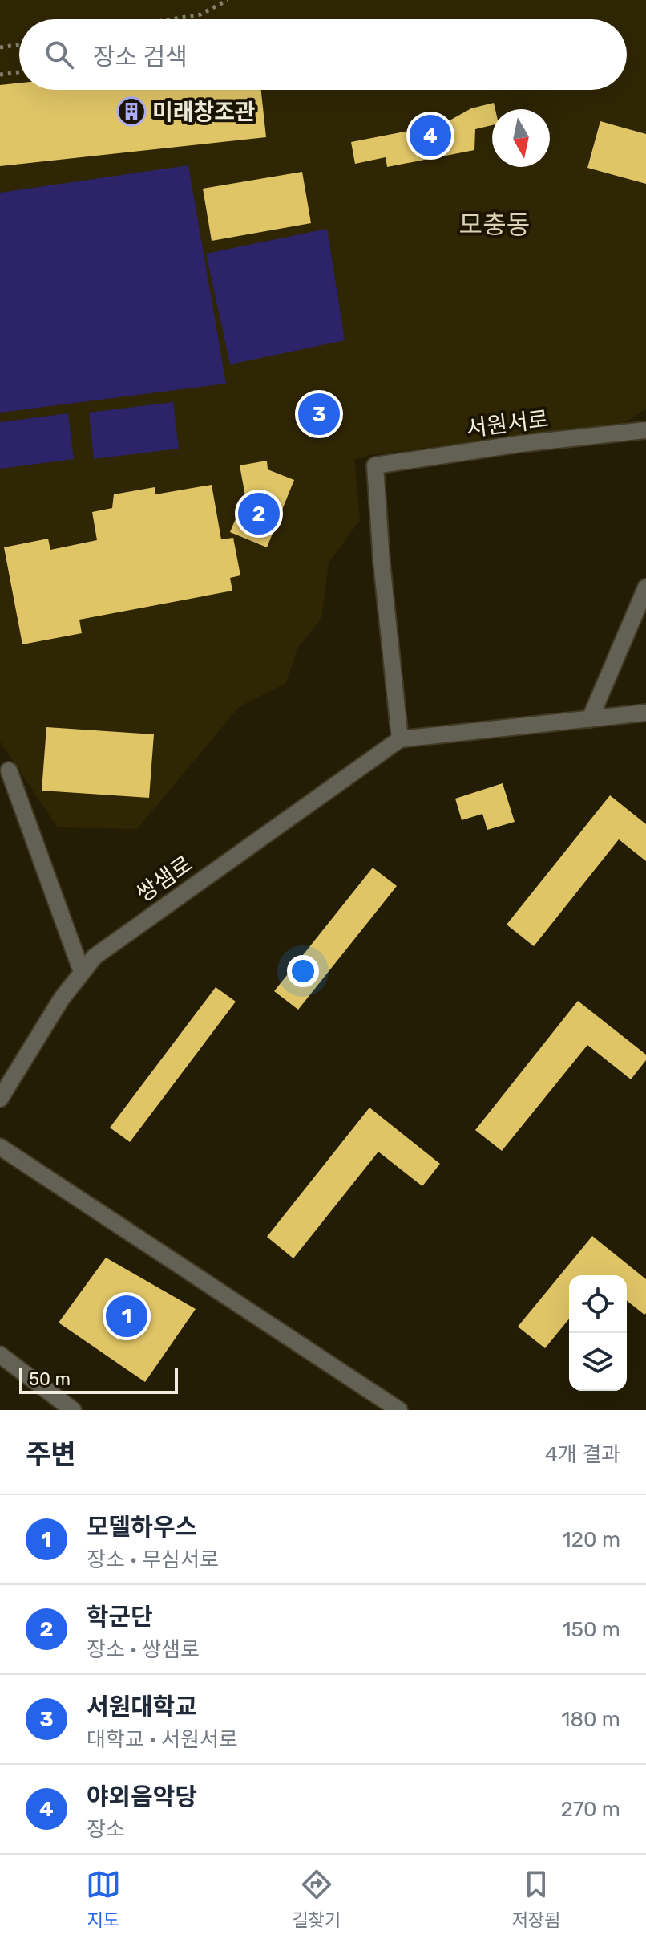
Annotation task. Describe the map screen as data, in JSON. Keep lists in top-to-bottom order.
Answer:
{
  "streets": {
    "street": ["서원서로", "쌍샘로"]
  },
  "crossings": [
    ["서원서로", "쌍샘로"]
  ],
  "districts": ["모충동"],
  "places": {
    "building": ["미래창조관"]
  },
  "scale_bar": "50 m",
  "north": "bottom",
  "page": {
    "search": "장소 검색",
    "pins": [
      "4",
      "3",
      "2",
      "1"
    ],
    "scale": "50 m",
    "heading": ["주변", "4개 결과"],
    "list": [
      {
        "mark": "1",
        "name": "모델하우스",
        "note": "장소 · 무심서로",
        "value": "120 m"
      },
      {
        "mark": "2",
        "name": "학군단",
        "note": "장소 · 쌍샘로",
        "value": "150 m"
      },
      {
        "mark": "3",
        "name": "서원대학교",
        "note": "대학교 · 서원서로",
        "value": "180 m"
      },
      {
        "mark": "4",
        "name": "야외음악당",
        "note": "장소",
        "value": "270 m"
      }
    ],
    "nav": ["지도", "길찾기", "저장됨"]
  }
}
